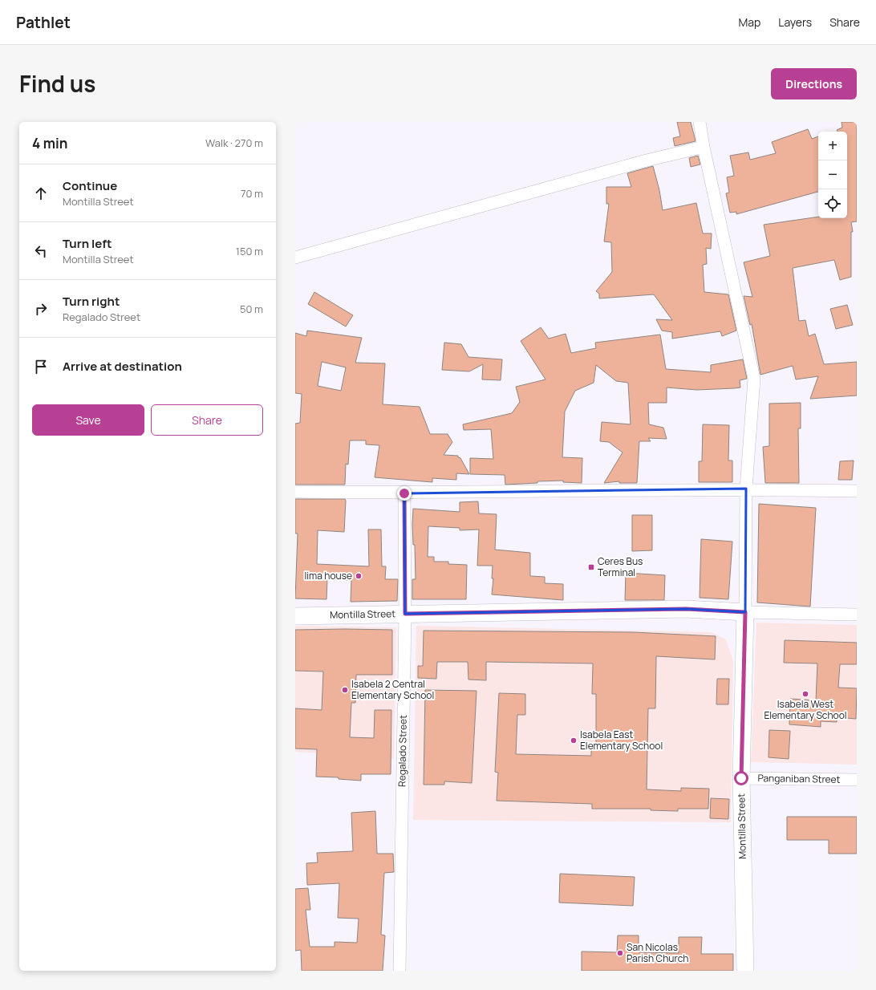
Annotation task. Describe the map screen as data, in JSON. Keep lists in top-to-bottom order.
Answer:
{
  "streets": {
    "main road": ["Montilla Street"],
    "street": ["Regalado Street", "Panganiban Street"]
  },
  "crossings": [
    ["Montilla Street", "Regalado Street"],
    ["Montilla Street", "Panganiban Street"]
  ],
  "places": {
    "transit": ["Ceres Bus Terminal"],
    "other": [
      "lima house",
      "Isabela 2 Central Elementary School",
      "Isabela West Elementary School",
      "Isabela East Elementary School",
      "San Nicolas Parish Church"
    ]
  },
  "page": {
    "header": "Pathlet",
    "nav": ["Map", "Layers", "Share"],
    "title": "Find us",
    "buttons": [
      "Directions",
      ["Save", "Share"]
    ],
    "heading": ["4 min", "Walk · 270 m"],
    "map_buttons": ["+", "−"],
    "list": [
      ["Continue", "Montilla Street", "70 m"],
      ["Turn left", "Montilla Street", "150 m"],
      ["Turn right", "Regalado Street", "50 m"],
      "Arrive at destination"
    ]
  }
}
